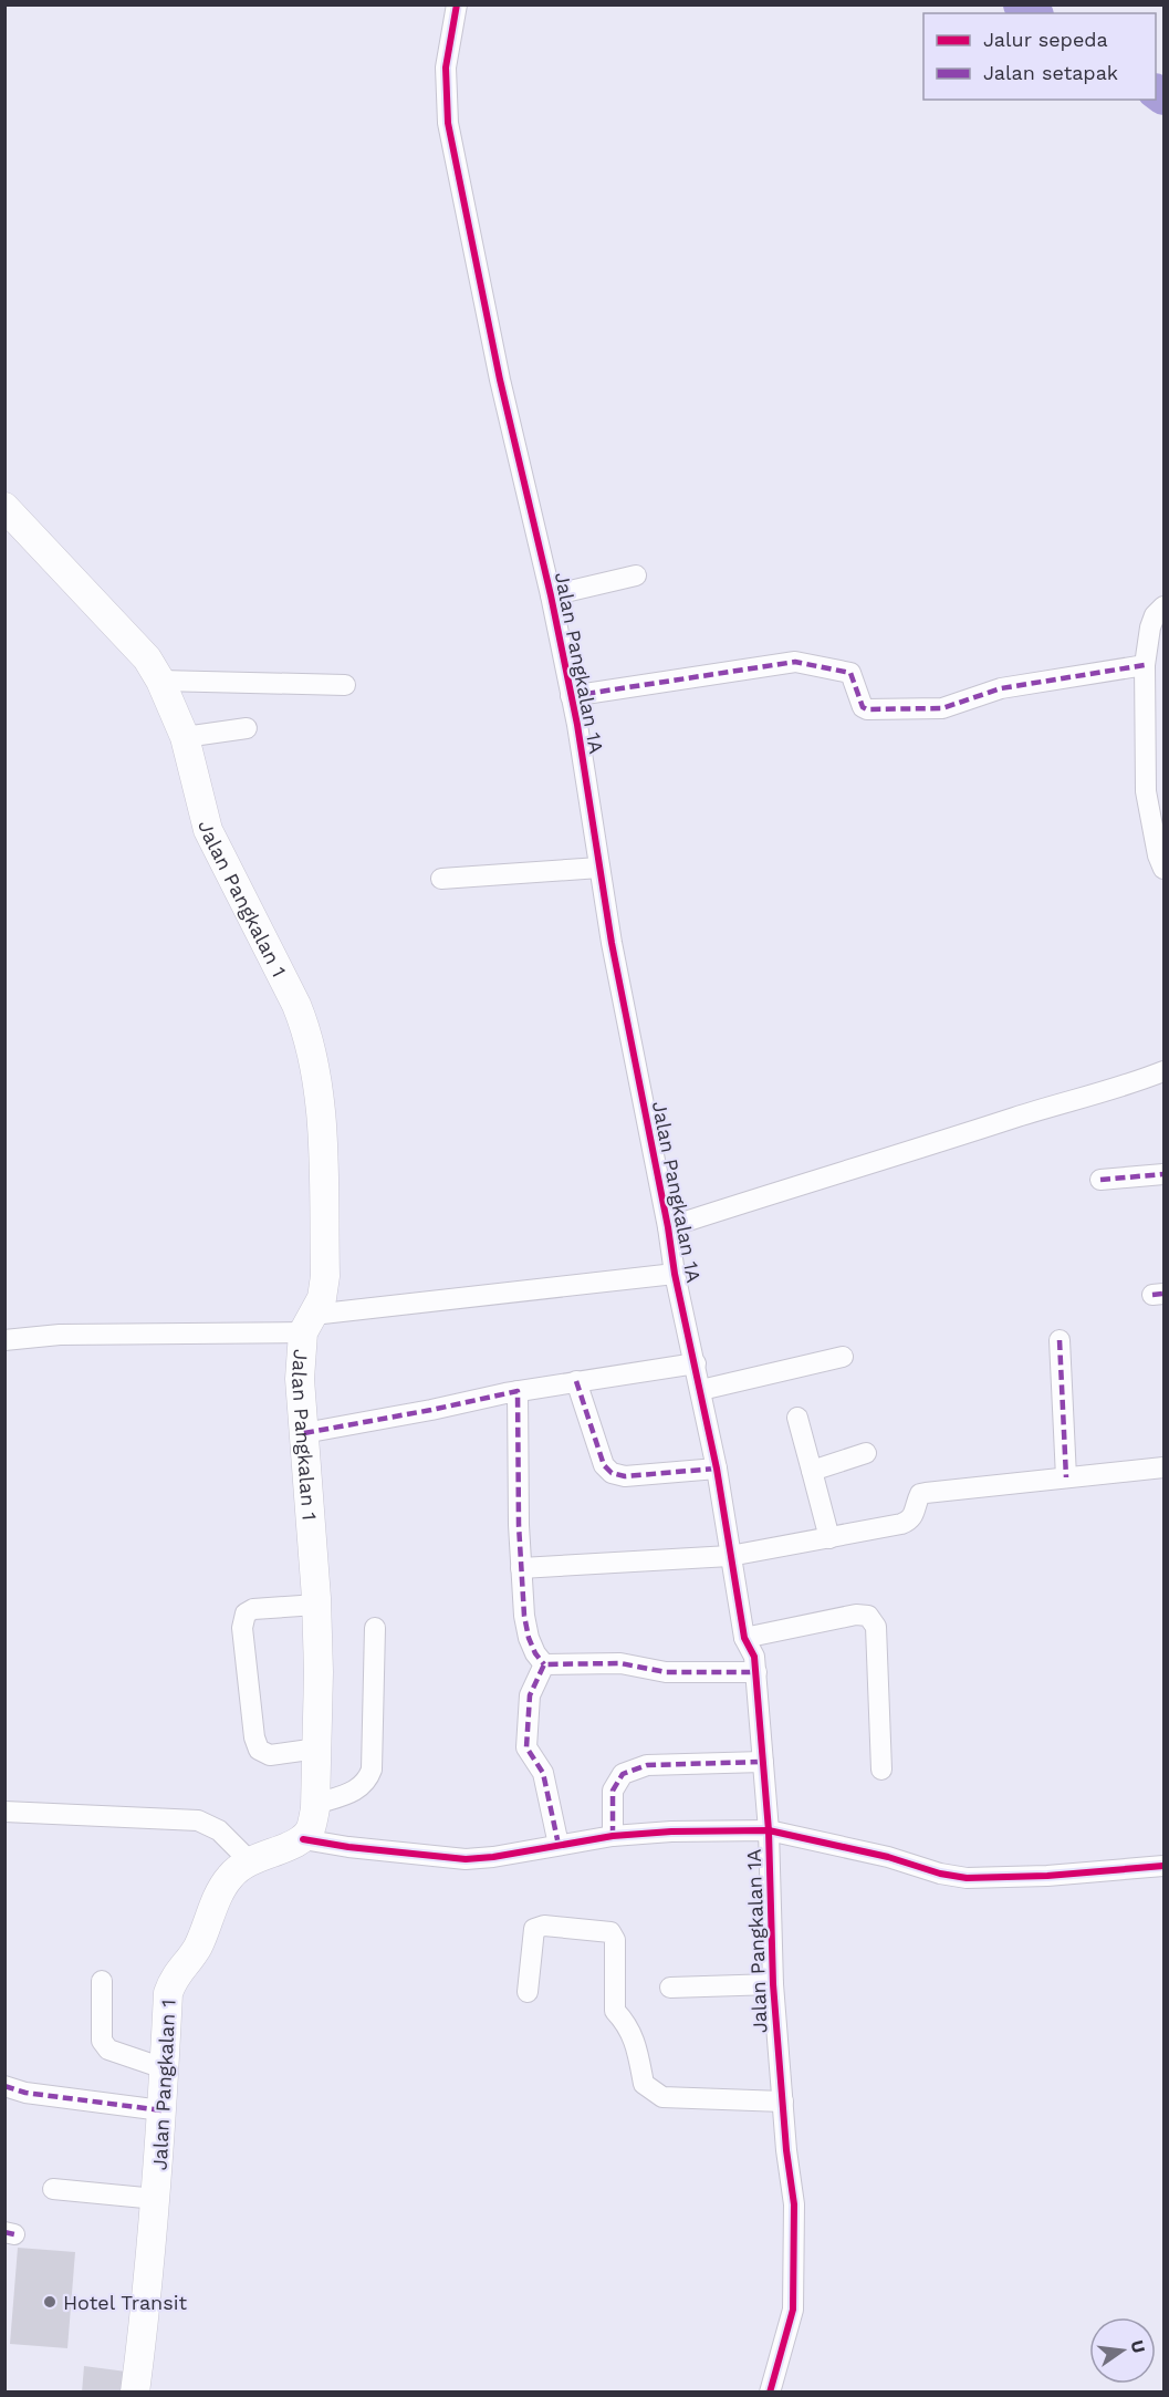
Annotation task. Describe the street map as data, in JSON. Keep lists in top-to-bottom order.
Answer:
{
  "streets": {
    "main road": ["Jalan Pangkalan 1"],
    "street": ["Jalan Pangkalan 1A"]
  },
  "places": ["Hotel Transit"],
  "legend": ["Jalur sepeda", "Jalan setapak"],
  "north": "right"
}
